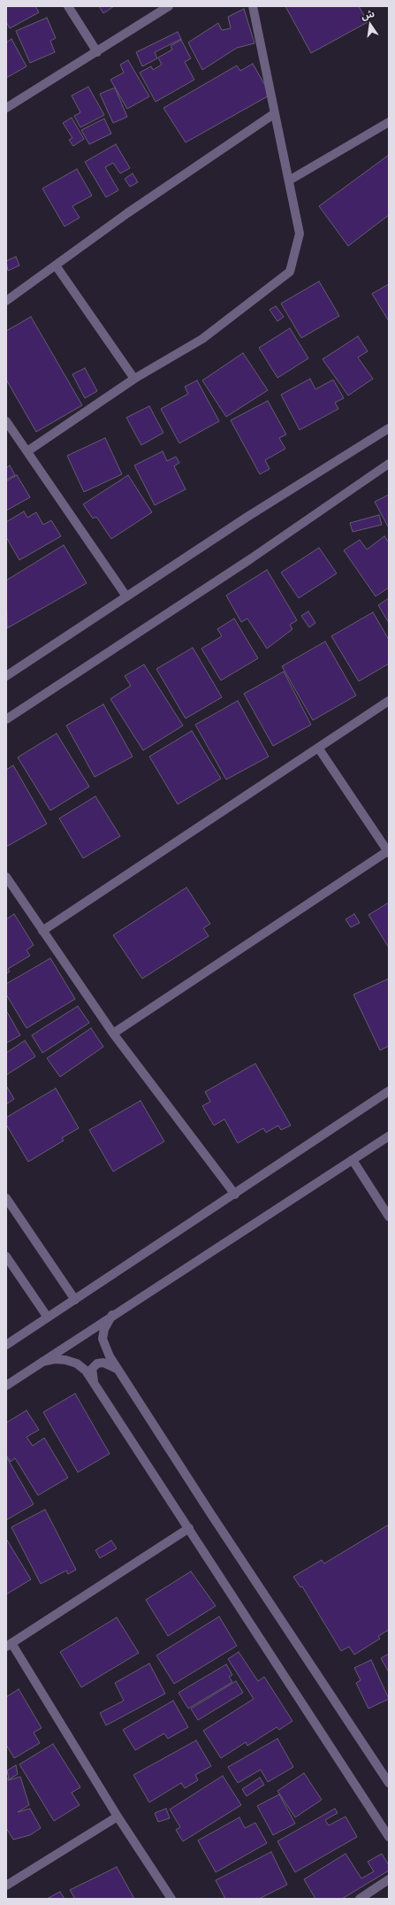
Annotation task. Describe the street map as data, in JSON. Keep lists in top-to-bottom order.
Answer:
{
  "north": "top"
}
